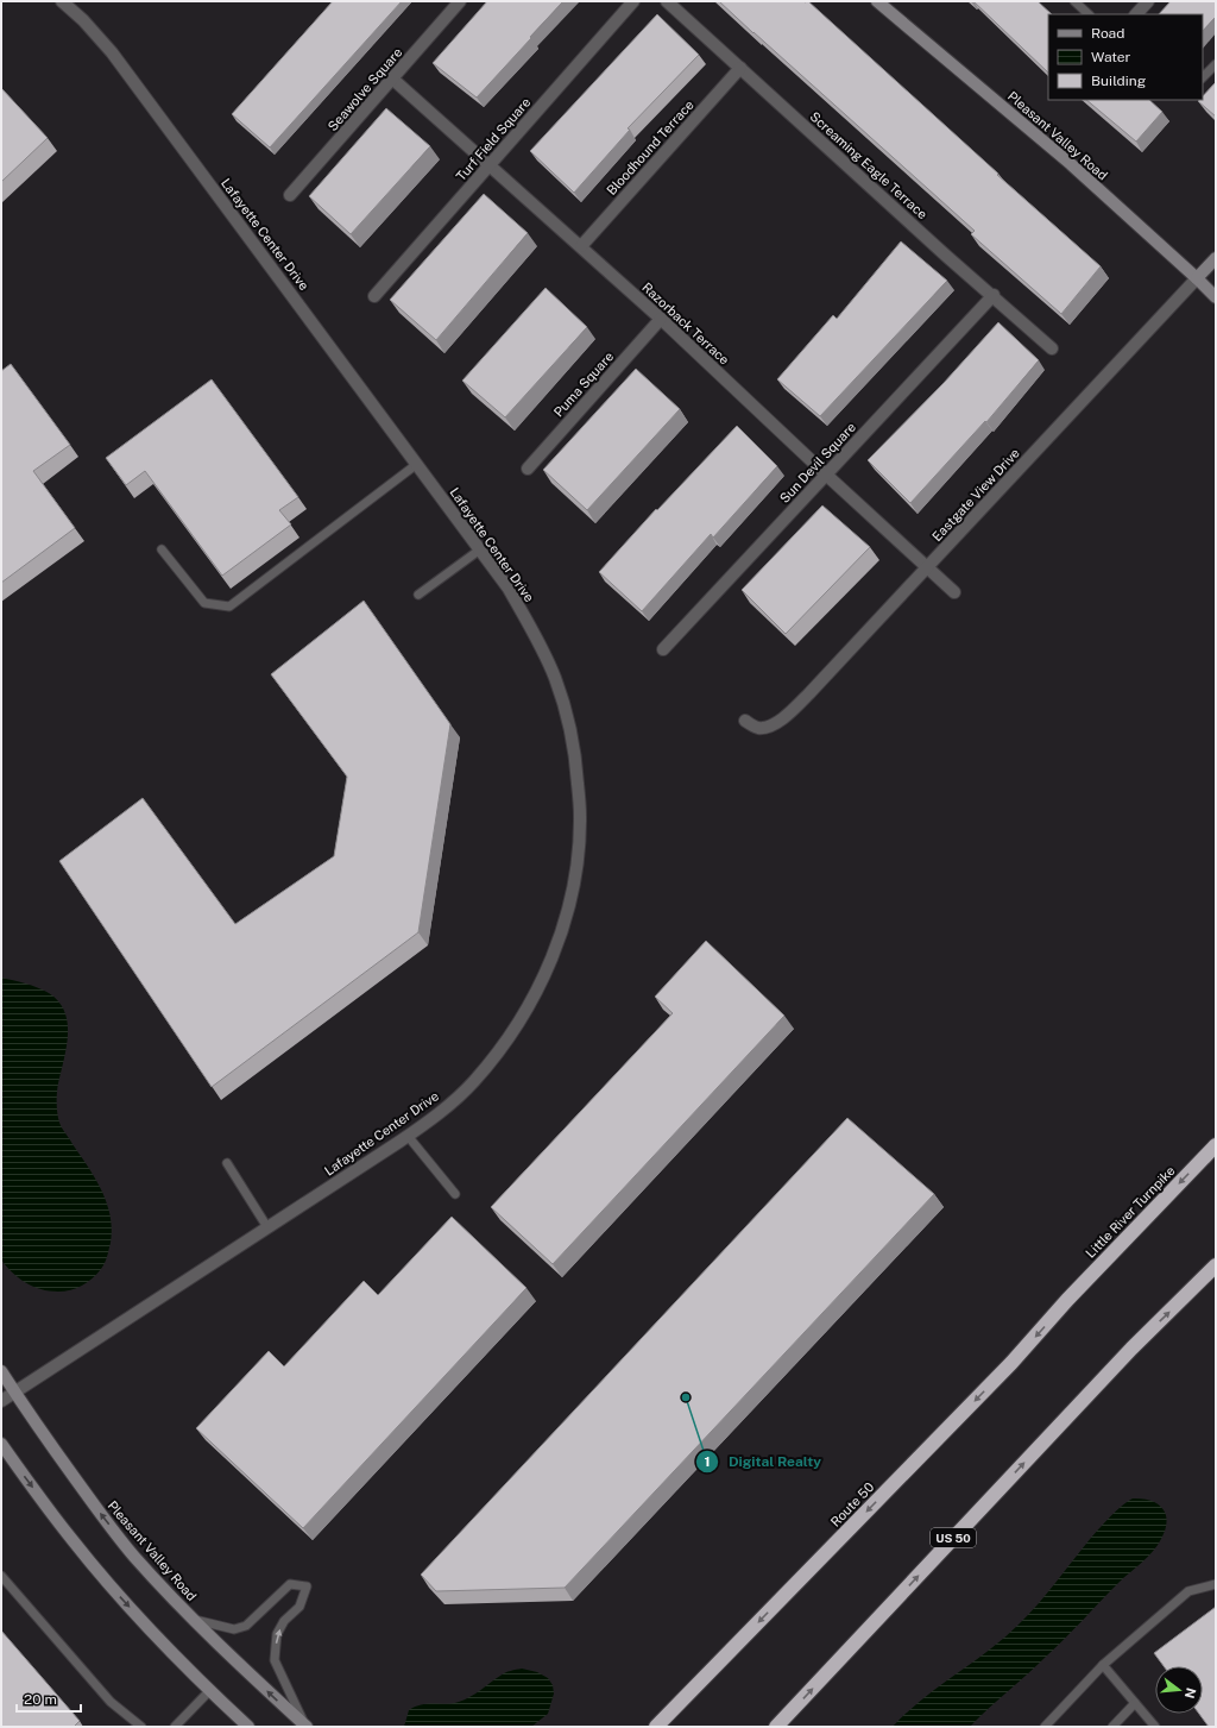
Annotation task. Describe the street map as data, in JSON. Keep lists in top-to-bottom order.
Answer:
{
  "streets": {
    "highway": ["Little River Turnpike", "Route 50", "US 50"],
    "main road": ["Pleasant Valley Road", "Eastgate View Drive"],
    "street": [
      "Seawolve Square",
      "Turf Field Square",
      "Bloodhound Terrace",
      "Screaming Eagle Terrace",
      "Lafayette Center Drive",
      "Razorback Terrace",
      "Puma Square",
      "Sun Devil Square"
    ]
  },
  "crossings": [
    ["Seawolve Square", "Razorback Terrace"],
    ["Pleasant Valley Road", "Lafayette Center Drive"],
    ["Pleasant Valley Road", "Eastgate View Drive"],
    ["Turf Field Square", "Razorback Terrace"],
    ["Bloodhound Terrace", "Screaming Eagle Terrace"],
    ["Bloodhound Terrace", "Razorback Terrace"],
    ["Screaming Eagle Terrace", "Sun Devil Square"],
    ["Razorback Terrace", "Puma Square"],
    ["Razorback Terrace", "Sun Devil Square"],
    ["Razorback Terrace", "Eastgate View Drive"],
    ["Little River Turnpike", "Route 50"]
  ],
  "places": ["Digital Realty"],
  "legend": ["Road", "Water", "Building"],
  "scale_bar": "20 m",
  "north": "right"
}
